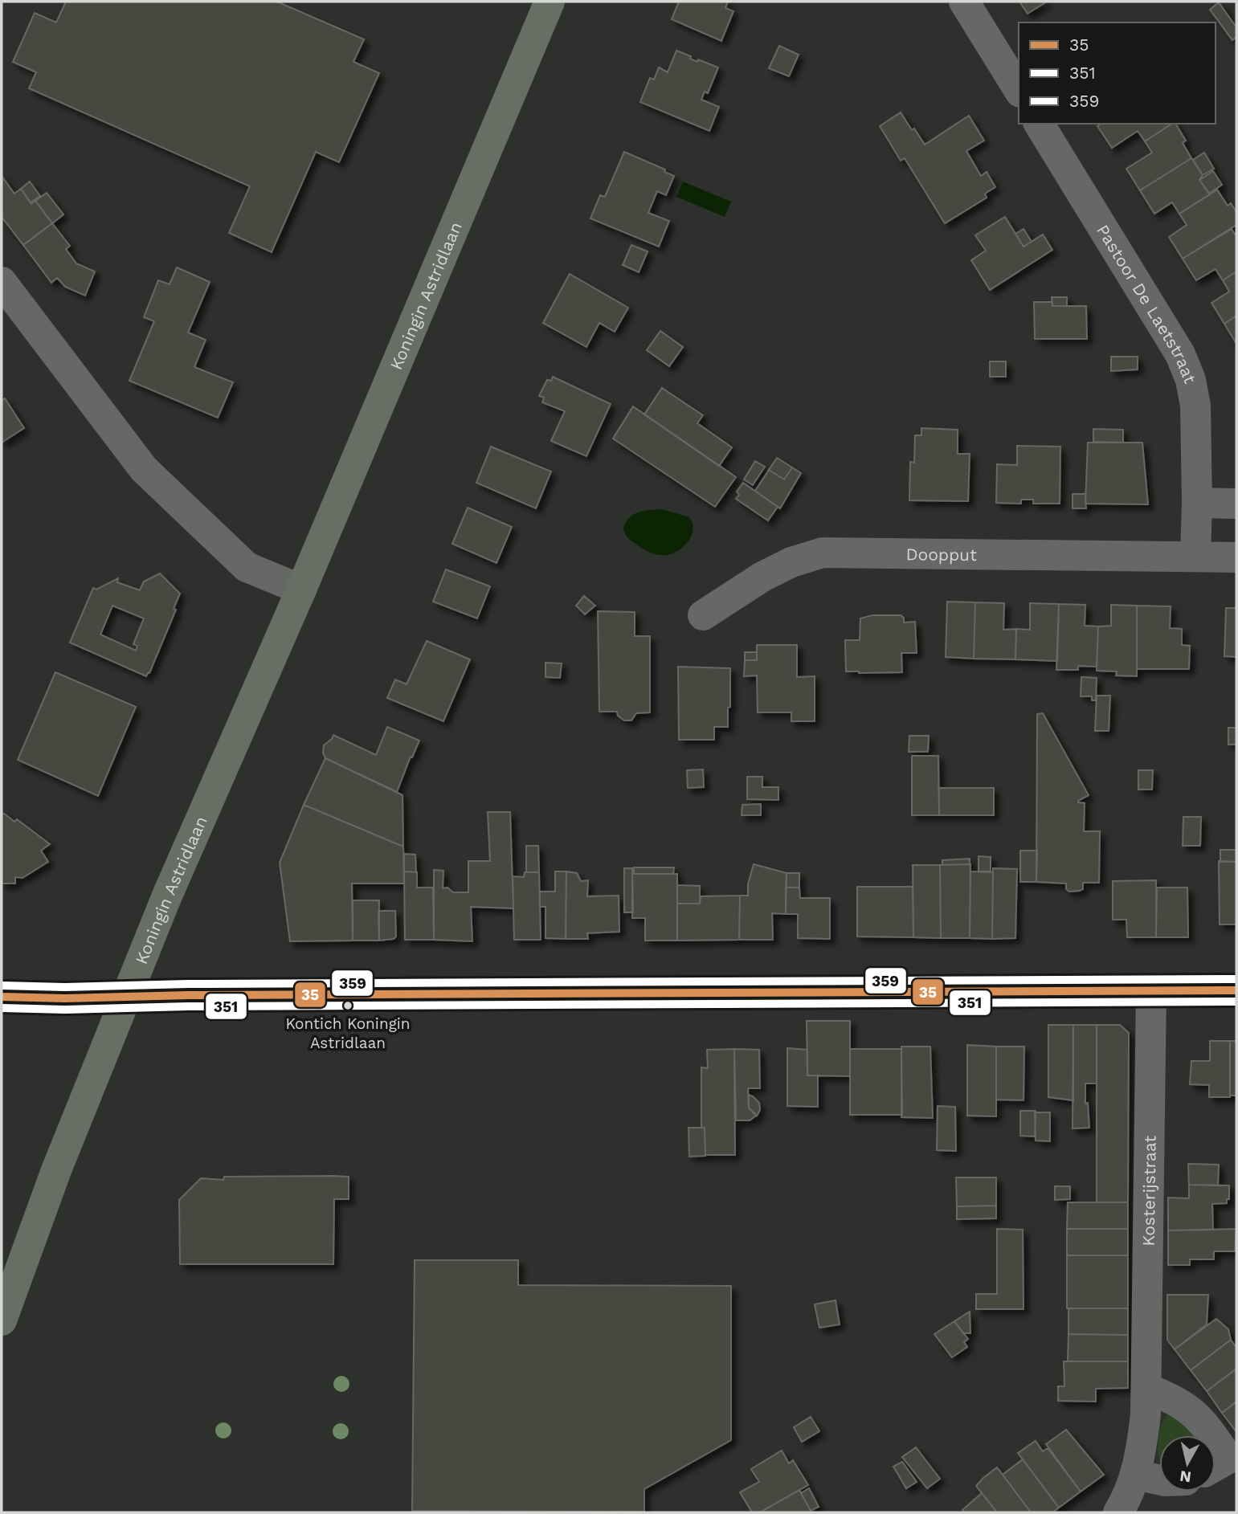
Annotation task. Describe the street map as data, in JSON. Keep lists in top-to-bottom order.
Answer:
{
  "streets": {
    "main road": ["Koningin Astridlaan"],
    "street": ["Pastoor De Laetstraat", "Doopput", "Kosterijstraat"]
  },
  "places": ["Kontich Koningin Astridlaan"],
  "lines": ["transit line 359", "transit line 35", "transit line 351"],
  "legend": ["35", "351", "359"],
  "north": "bottom"
}
